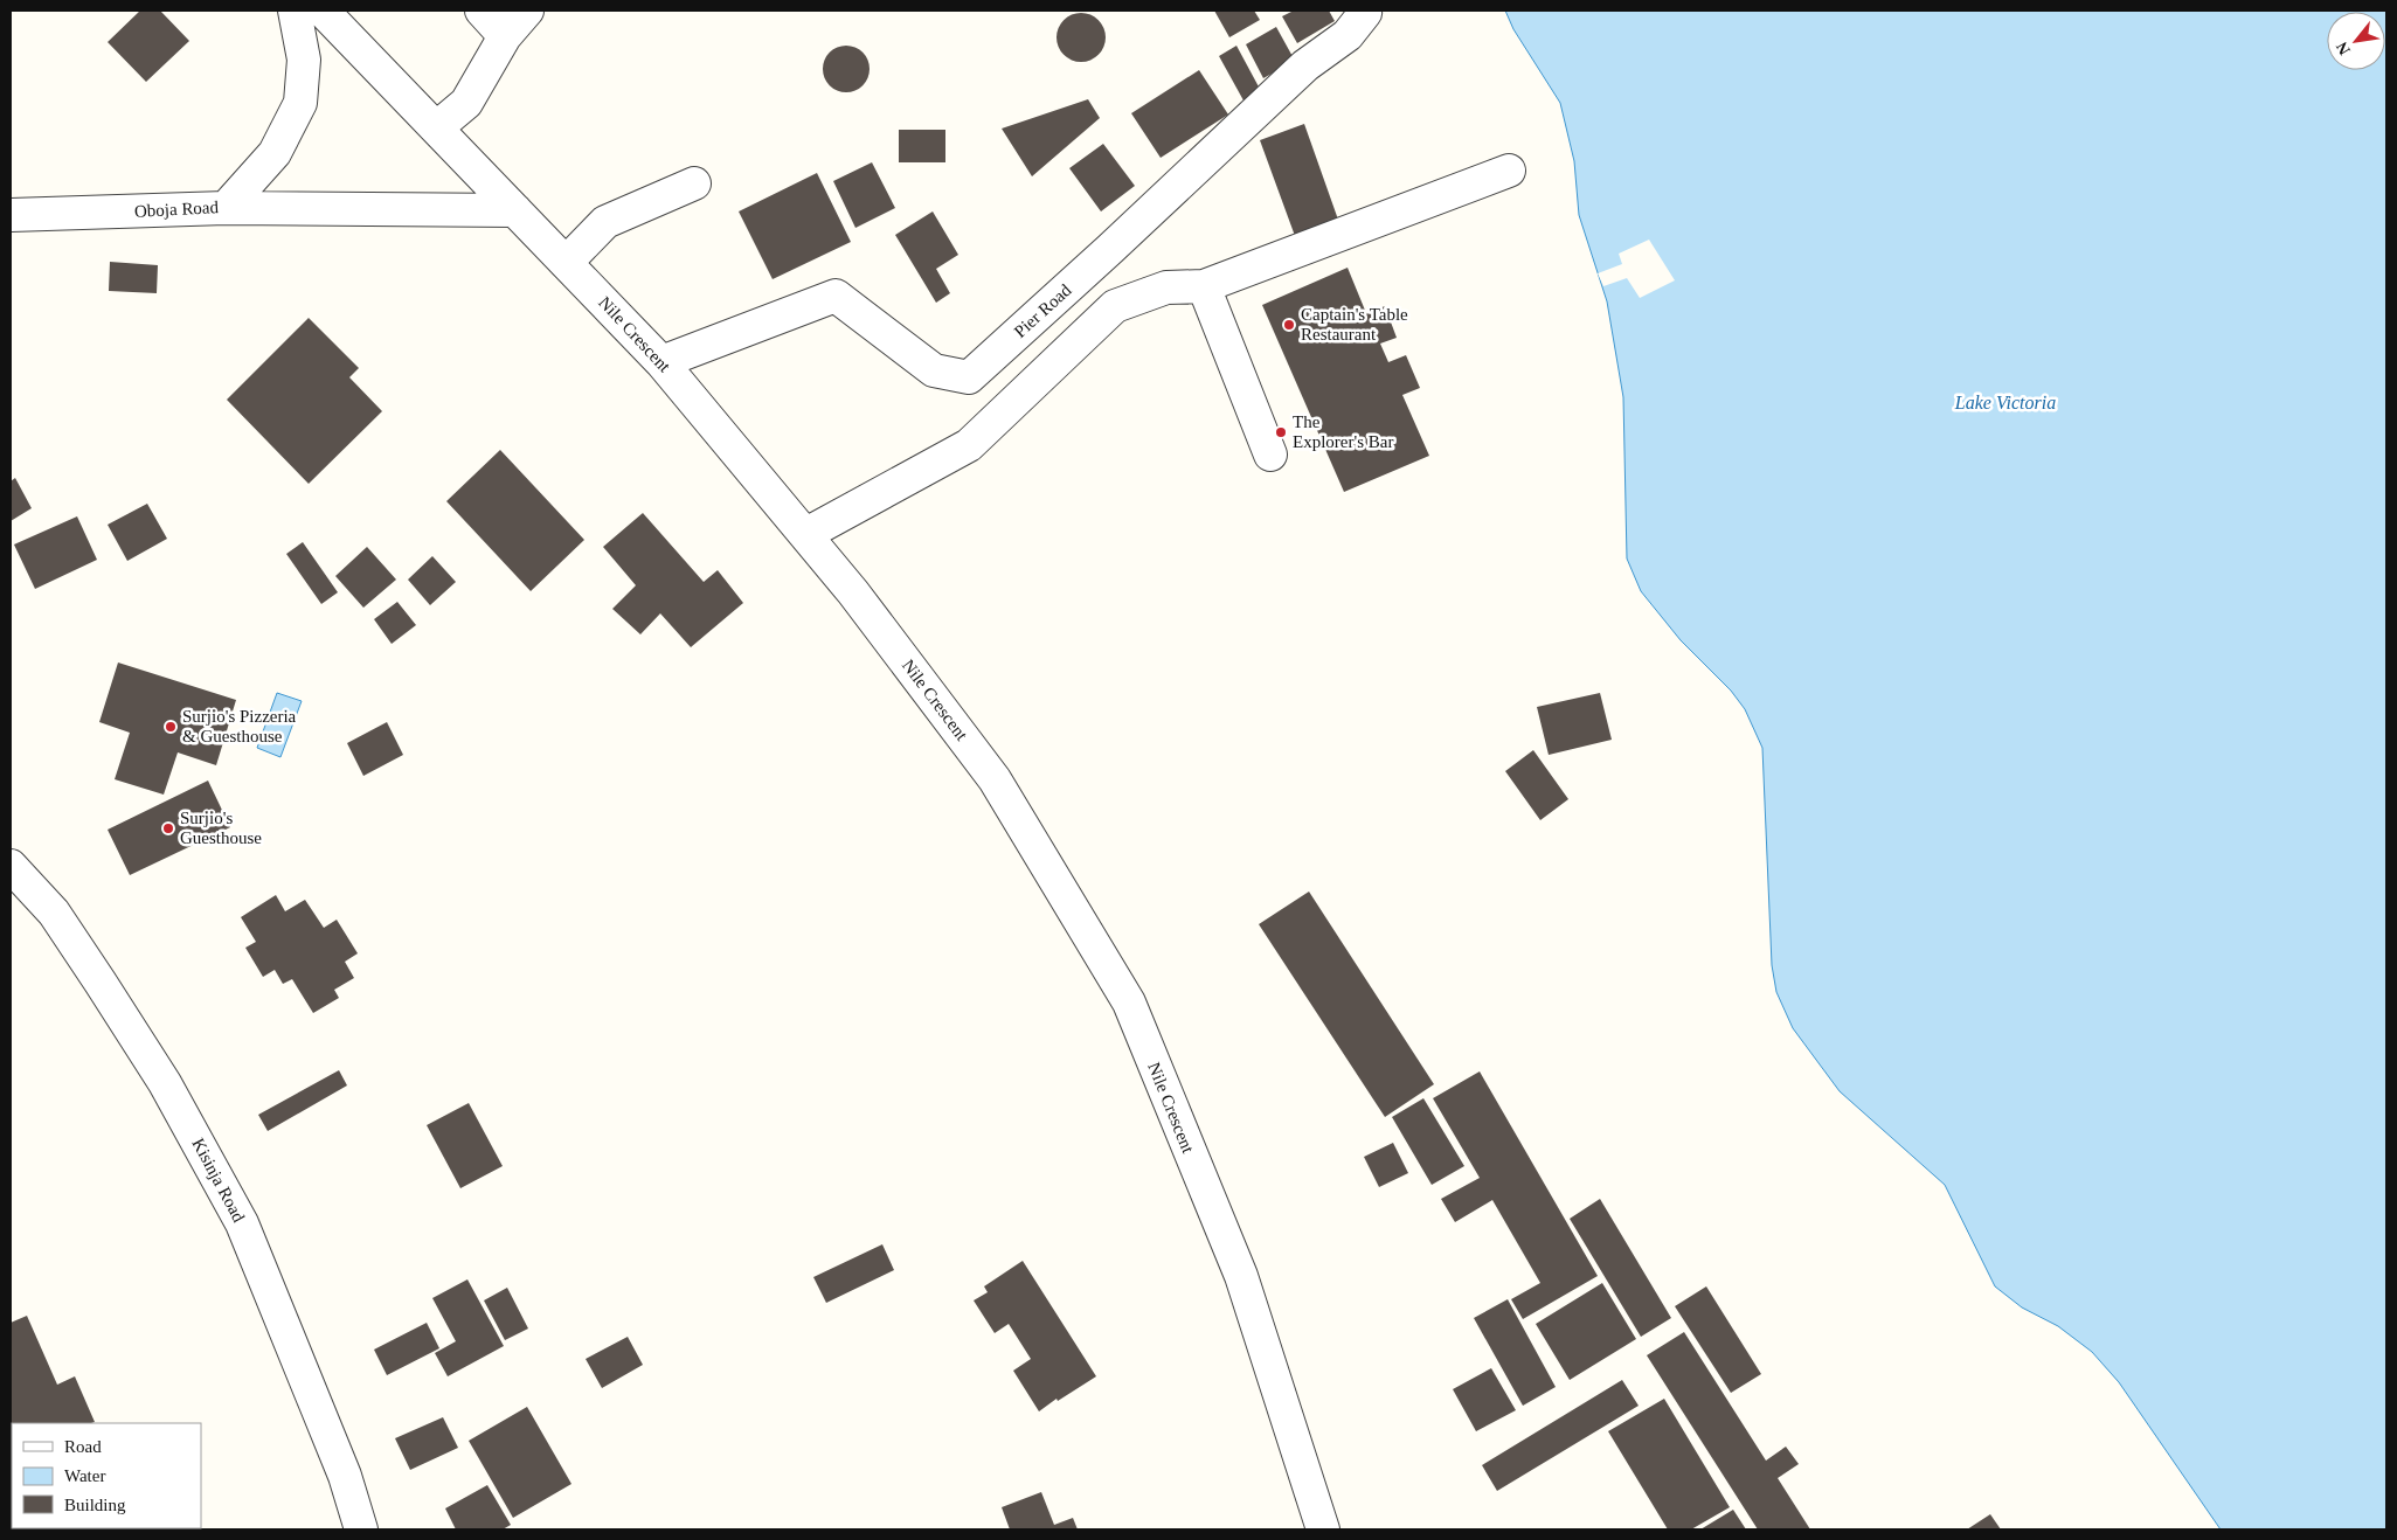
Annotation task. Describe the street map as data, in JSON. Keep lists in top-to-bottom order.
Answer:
{
  "streets": {
    "street": [
      "Oboja Road",
      "Pier Road",
      "Nile Crescent",
      "Kisinja Road"
    ]
  },
  "crossings": [
    ["Pier Road", "Nile Crescent"]
  ],
  "water": ["Lake Victoria"],
  "places": [
    "Captain's Table Restaurant",
    "The Explorer's Bar",
    "Surjio's Pizzeria & Guesthouse",
    "Surjio's Guesthouse"
  ],
  "legend": ["Road", "Water", "Building"],
  "north": "bottom left"
}
